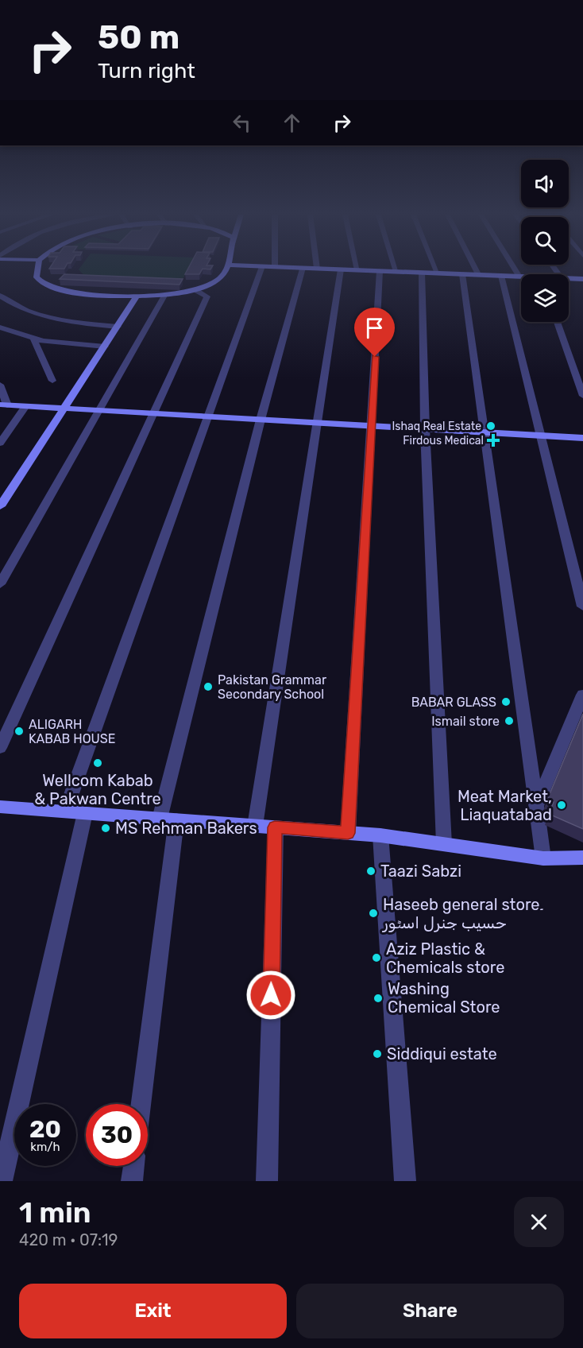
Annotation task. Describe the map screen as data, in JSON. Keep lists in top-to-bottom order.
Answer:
{
  "places": {
    "other": [
      "Ishaq Real Estate",
      "Pakistan Grammar Secondary School",
      "BABAR GLASS",
      "Ismail store",
      "ALIGARH KABAB HOUSE",
      "Wellcom Kabab & Pakwan Centre",
      "Meat Market, Liaquatabad",
      "MS Rehman Bakers",
      "Taazi Sabzi",
      "Haseeb general store۔ حسیب جنرل اسٹور",
      "Aziz Plastic & Chemicals store",
      "Washing Chemical Store",
      "Siddiqui estate"
    ],
    "health": ["Firdous Medical"]
  },
  "page": {
    "turn": ["50 m", "Turn right"],
    "speed": "20 km/h",
    "limit": "30",
    "heading": ["1 min", "420 m · 07:19"],
    "buttons": ["Exit", "Share"]
  }
}
